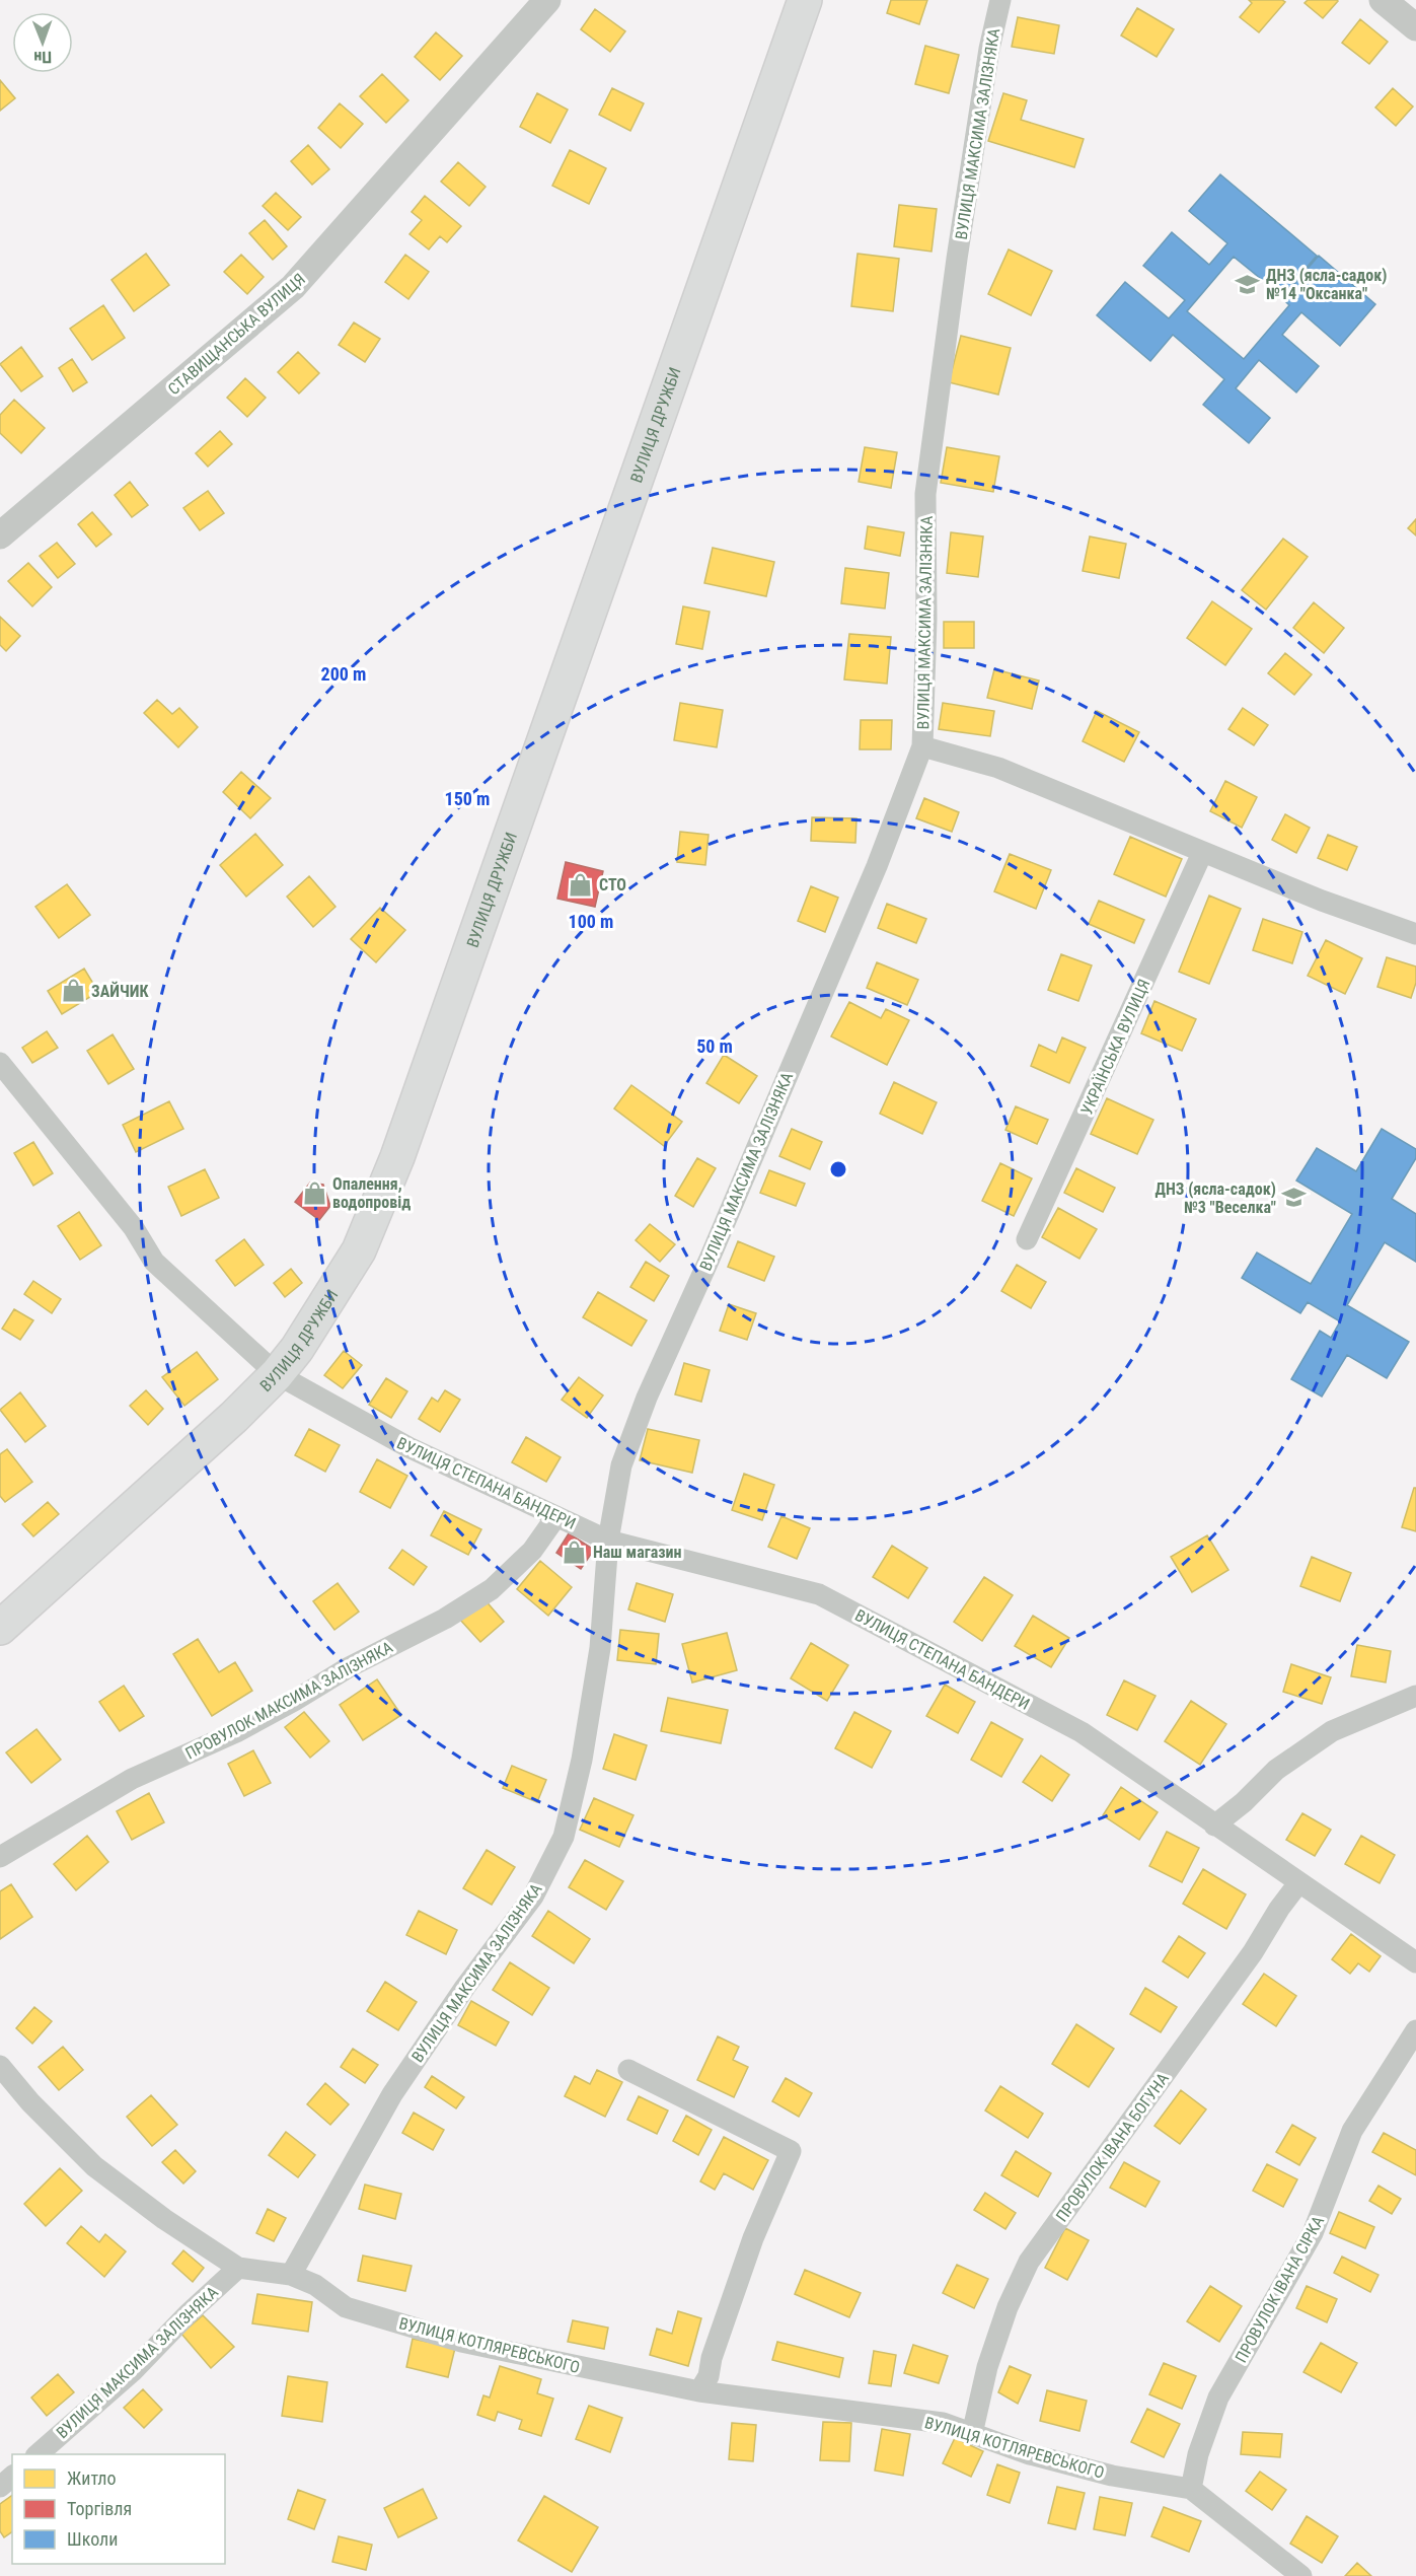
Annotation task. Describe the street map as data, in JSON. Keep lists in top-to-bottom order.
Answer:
{
  "streets": {
    "main road": ["ВУЛИЦЯ ДРУЖБИ"],
    "street": [
      "ВУЛИЦЯ МАКСИМА ЗАЛІЗНЯКА",
      "СТАВИЩАНСЬКА ВУЛИЦЯ",
      "УКРАЇНСЬКА ВУЛИЦЯ",
      "ВУЛИЦЯ СТЕПАНА БАНДЕРИ",
      "ПРОВУЛОК МАКСИМА ЗАЛІЗНЯКА",
      "ПРОВУЛОК ІВАНА БОГУНА",
      "ПРОВУЛОК ІВАНА СІРКА",
      "ВУЛИЦЯ КОТЛЯРЕВСЬКОГО"
    ]
  },
  "crossings": [
    ["ВУЛИЦЯ МАКСИМА ЗАЛІЗНЯКА", "ВУЛИЦЯ СТЕПАНА БАНДЕРИ"],
    ["ВУЛИЦЯ МАКСИМА ЗАЛІЗНЯКА", "ВУЛИЦЯ КОТЛЯРЕВСЬКОГО"],
    ["ВУЛИЦЯ ДРУЖБИ", "ВУЛИЦЯ СТЕПАНА БАНДЕРИ"],
    ["ВУЛИЦЯ СТЕПАНА БАНДЕРИ", "ПРОВУЛОК МАКСИМА ЗАЛІЗНЯКА"],
    ["ВУЛИЦЯ СТЕПАНА БАНДЕРИ", "ПРОВУЛОК ІВАНА БОГУНА"],
    ["ПРОВУЛОК ІВАНА БОГУНА", "ВУЛИЦЯ КОТЛЯРЕВСЬКОГО"],
    ["ПРОВУЛОК ІВАНА СІРКА", "ВУЛИЦЯ КОТЛЯРЕВСЬКОГО"]
  ],
  "places": {
    "school or university": ["ДНЗ (ясла-садок) №14 \"Оксанка\"", "ДНЗ (ясла-садок) №3 \"Веселка\""],
    "shop": [
      "СТО",
      "ЗАЙЧИК",
      "Опалення, водопровід",
      "Наш магазин"
    ]
  },
  "legend": ["Житло", "Торгівля", "Школи"],
  "north": "bottom",
  "rings": [
    "200 m",
    "150 m",
    "100 m",
    "50 m"
  ]
}
